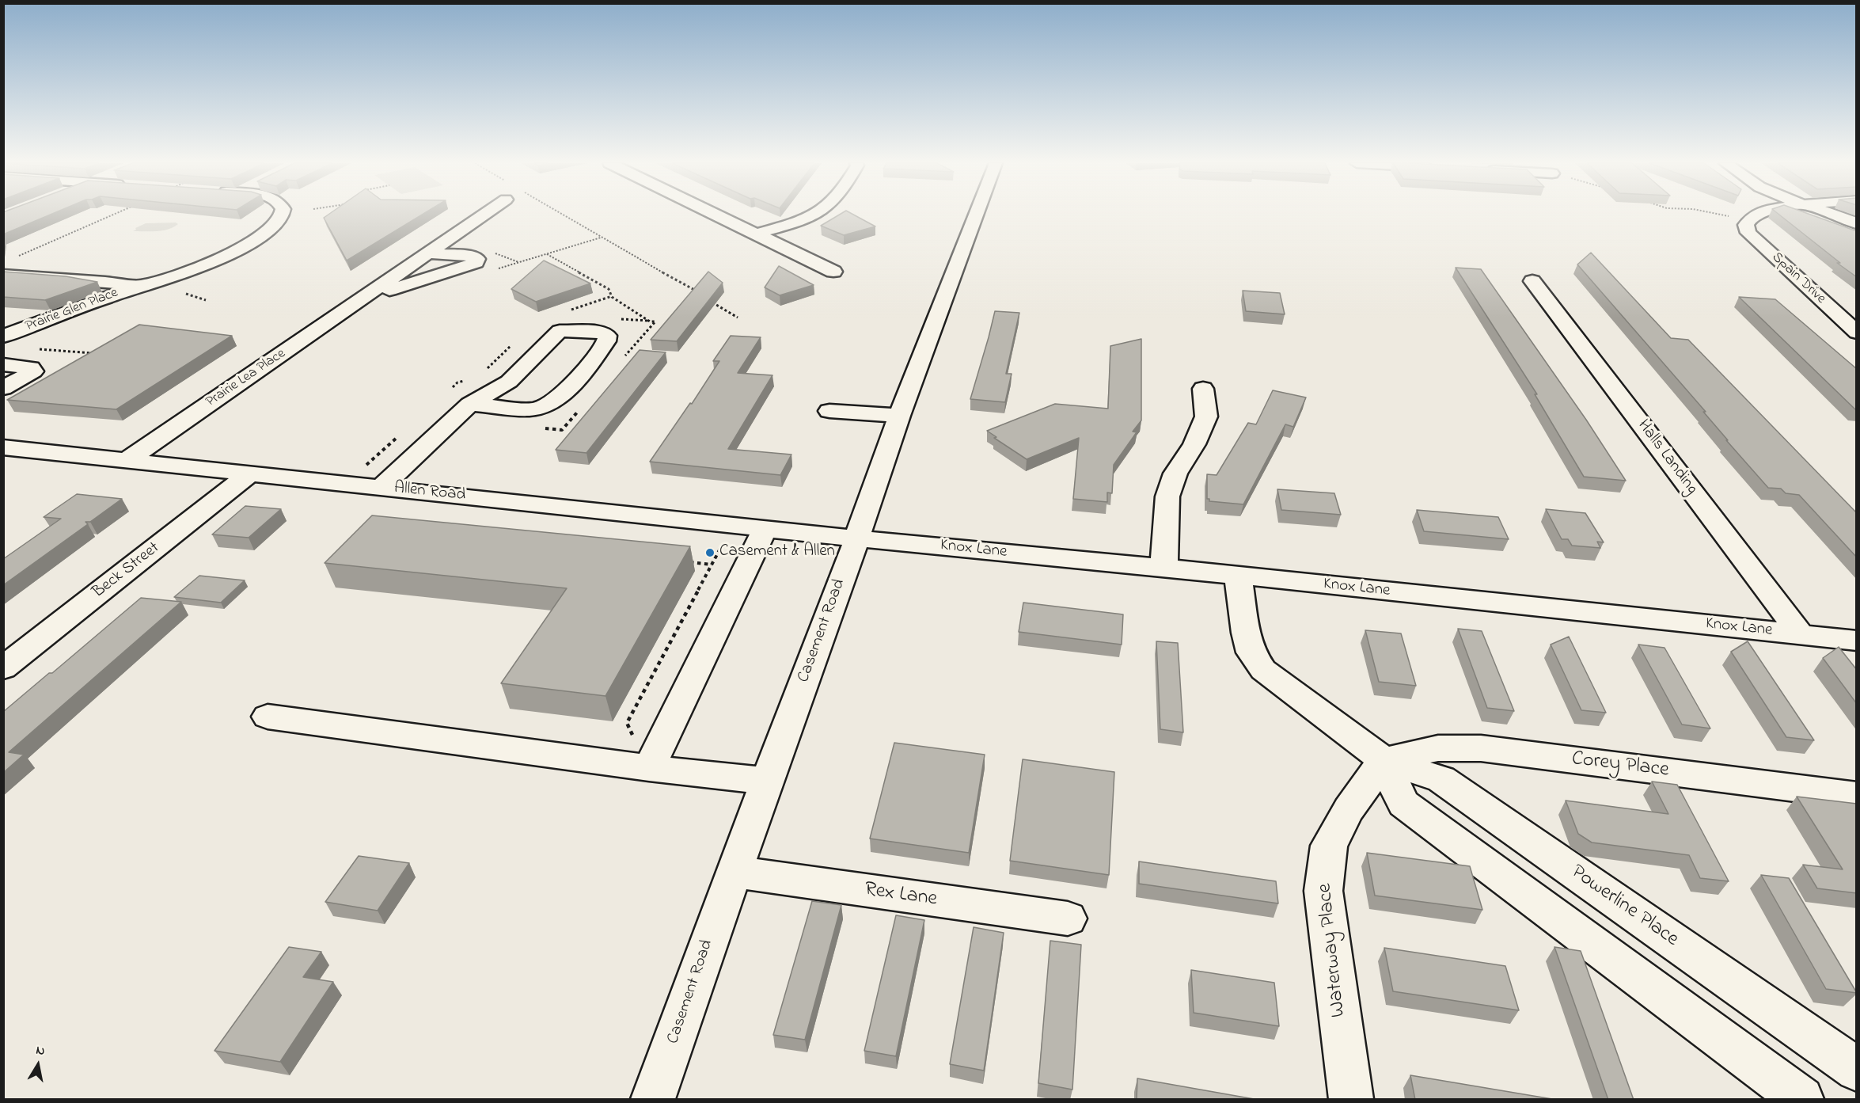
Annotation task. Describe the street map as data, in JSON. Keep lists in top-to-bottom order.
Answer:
{
  "streets": {
    "street": [
      "Spain Drive",
      "Prairie Glen Place",
      "Prairie Lea Place",
      "Halls Landing",
      "Allen Road",
      "Knox Lane",
      "Beck Street",
      "Casement Road",
      "Corey Place",
      "Rex Lane",
      "Powerline Place",
      "Waterway Place"
    ]
  },
  "crossings": [
    ["Prairie Lea Place", "Allen Road"],
    ["Halls Landing", "Knox Lane"],
    ["Allen Road", "Knox Lane"],
    ["Allen Road", "Beck Street"],
    ["Allen Road", "Casement Road"],
    ["Knox Lane", "Casement Road"],
    ["Knox Lane", "Powerline Place"],
    ["Casement Road", "Rex Lane"],
    ["Corey Place", "Powerline Place"],
    ["Corey Place", "Waterway Place"],
    ["Powerline Place", "Waterway Place"]
  ],
  "places": ["Casement & Allen"],
  "north": "top"
}
